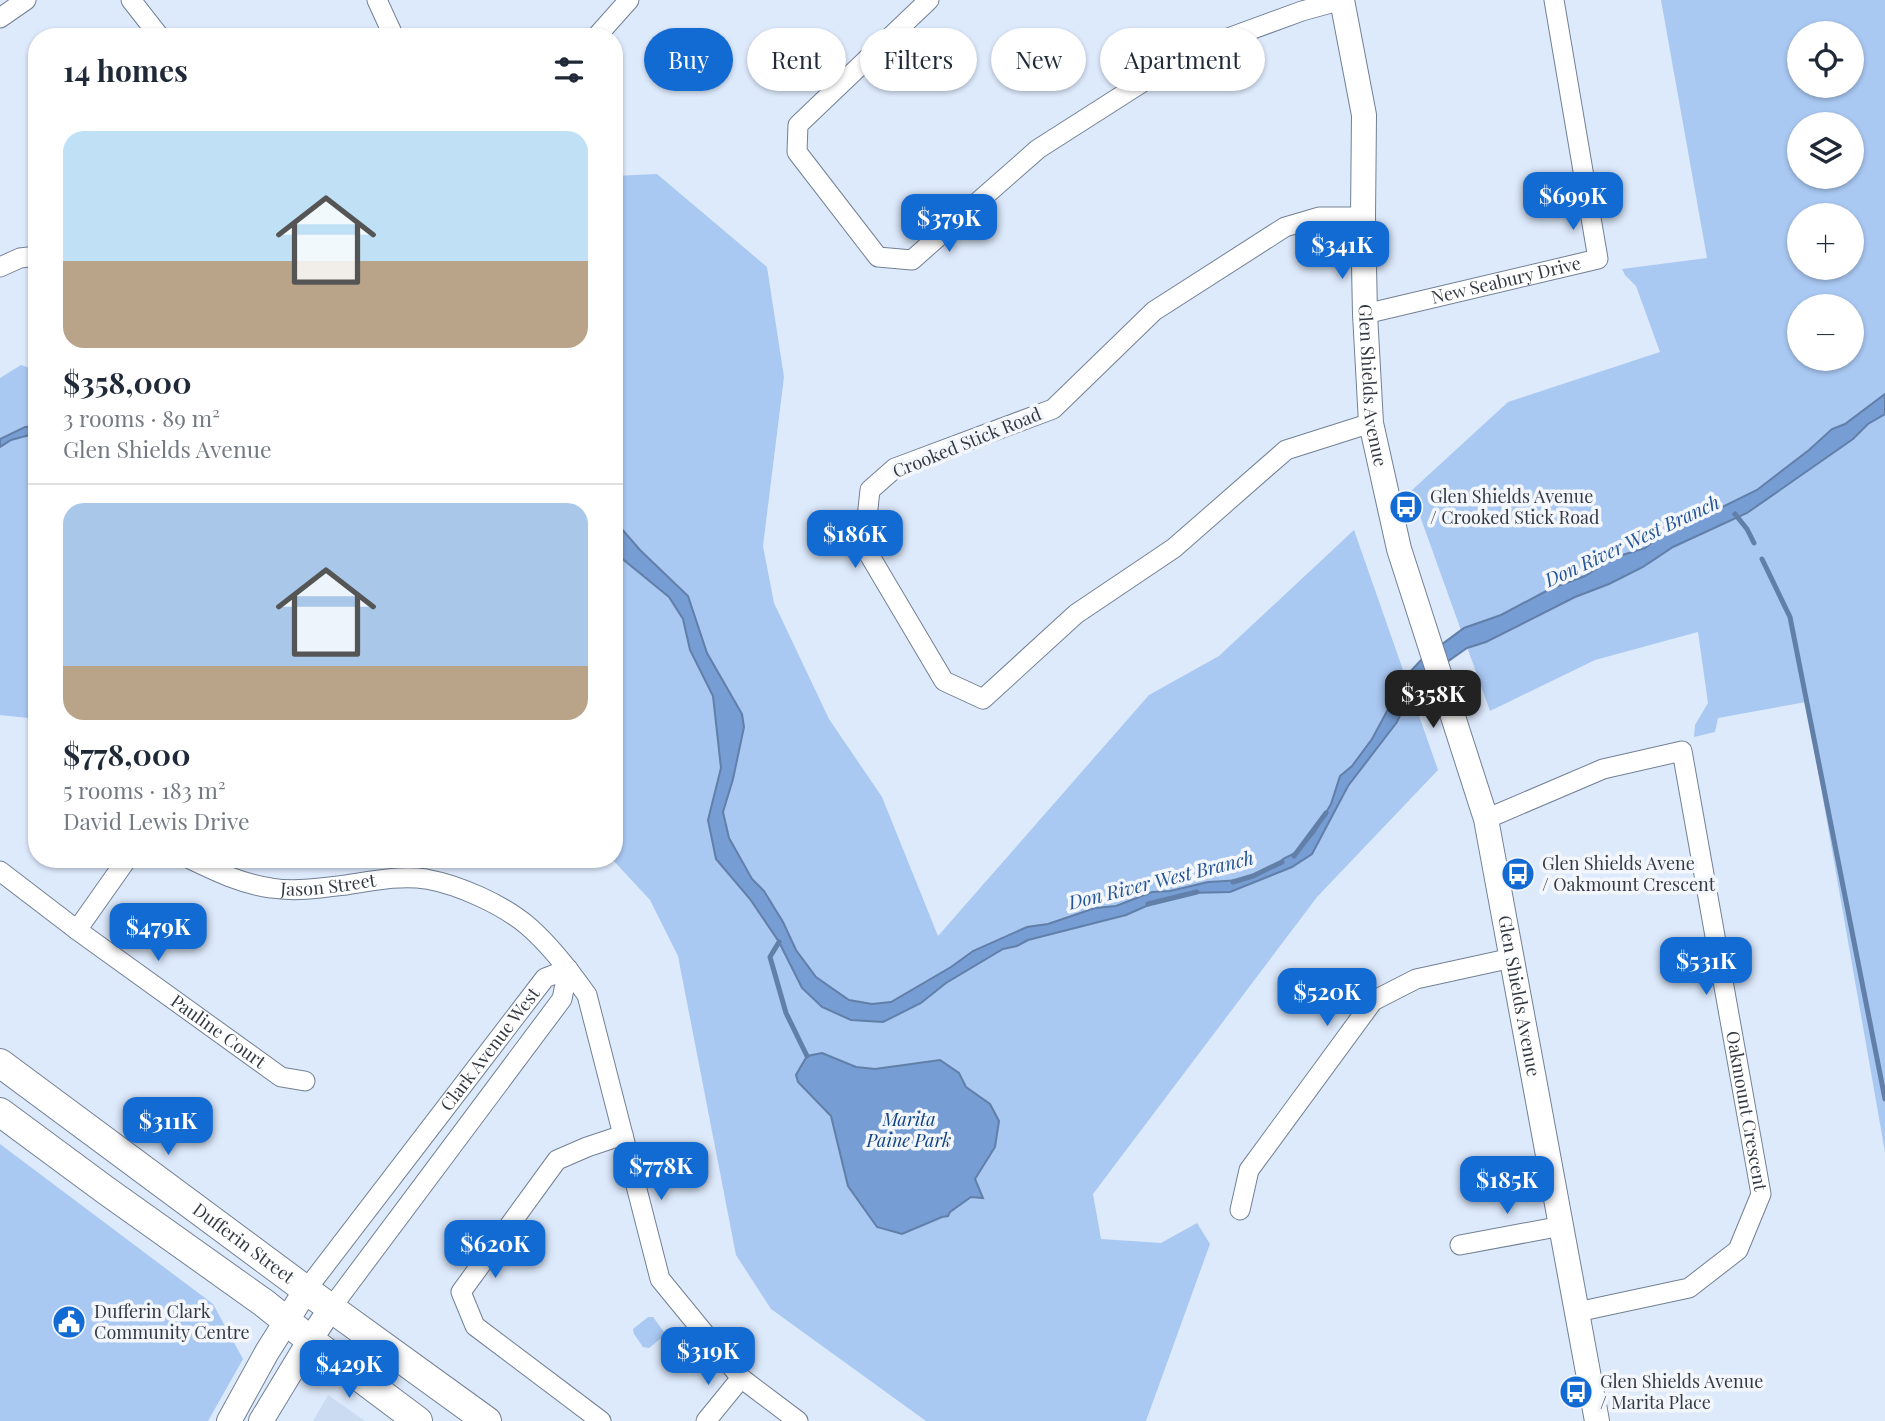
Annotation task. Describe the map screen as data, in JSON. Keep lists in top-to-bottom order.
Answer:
{
  "streets": {
    "main road": ["Dufferin Street"],
    "street": [
      "New Seabury Drive",
      "Glen Shields Avenue",
      "Crooked Stick Road",
      "Jason Street",
      "Pauline Court",
      "Clark Avenue West",
      "Oakmount Crescent"
    ]
  },
  "crossings": [
    ["New Seabury Drive", "Glen Shields Avenue"],
    ["Glen Shields Avenue", "Crooked Stick Road"],
    ["Glen Shields Avenue", "Oakmount Crescent"],
    ["Jason Street", "Clark Avenue West"],
    ["Clark Avenue West", "Dufferin Street"]
  ],
  "water": ["Don River West Branch"],
  "parks": ["Marita Paine Park"],
  "places": {
    "bus stop": ["Glen Shields Avenue / Crooked Stick Road", "Glen Shields Avene / Oakmount Crescent", "Glen Shields Avenue / Marita Place"],
    "public building": ["Dufferin Clark Community Centre"]
  },
  "page": {
    "map_buttons": ["+", "−"],
    "chip": [
      "Buy",
      "Rent",
      "Filters",
      "New",
      "Apartment"
    ],
    "heading": "14 homes",
    "list": [
      {
        "name": "$358,000",
        "note": "3 rooms · 89 m² · Glen Shields Avenue"
      },
      {
        "name": "$778,000",
        "note": "5 rooms · 183 m² · David Lewis Drive"
      }
    ],
    "price": [
      "$699K",
      "$379K",
      "$341K",
      "$186K",
      "$358K",
      "$479K",
      "$531K",
      "$520K",
      "$311K",
      "$778K",
      "$185K",
      "$620K",
      "$319K",
      "$429K"
    ]
  }
}
